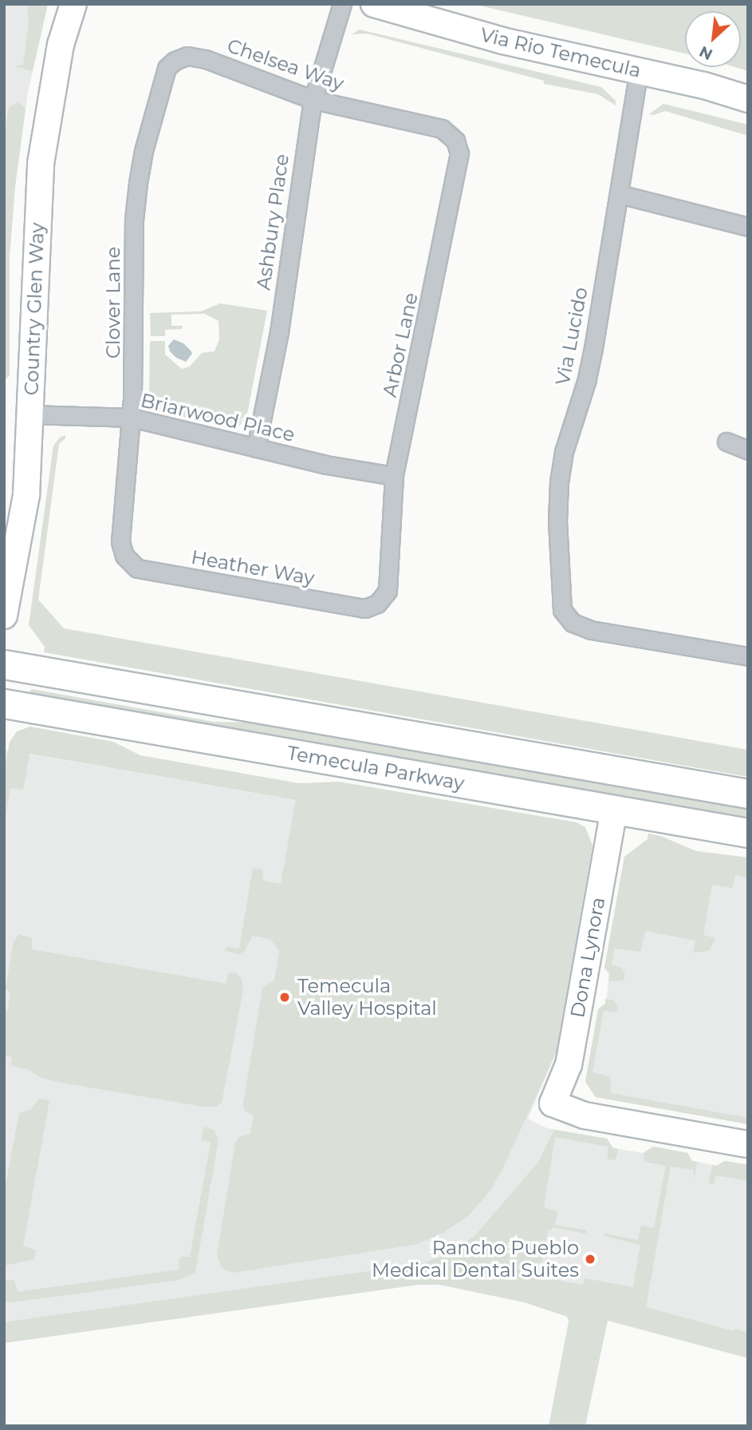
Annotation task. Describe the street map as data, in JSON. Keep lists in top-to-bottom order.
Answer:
{
  "streets": {
    "main road": ["Temecula Parkway"],
    "street": [
      "Via Rio Temecula",
      "Chelsea Way",
      "Ashbury Place",
      "Clover Lane",
      "Country Glen Way",
      "Via Lucido",
      "Arbor Lane",
      "Briarwood Place",
      "Heather Way",
      "Dona Lynora"
    ]
  },
  "crossings": [
    ["Via Rio Temecula", "Via Lucido"],
    ["Chelsea Way", "Ashbury Place"],
    ["Chelsea Way", "Clover Lane"],
    ["Chelsea Way", "Arbor Lane"],
    ["Ashbury Place", "Briarwood Place"],
    ["Clover Lane", "Briarwood Place"],
    ["Clover Lane", "Heather Way"],
    ["Country Glen Way", "Briarwood Place"],
    ["Arbor Lane", "Briarwood Place"],
    ["Arbor Lane", "Heather Way"],
    ["Temecula Parkway", "Dona Lynora"]
  ],
  "places": ["Temecula Valley Hospital", "Rancho Pueblo Medical Dental Suites"],
  "north": "bottom left"
}
